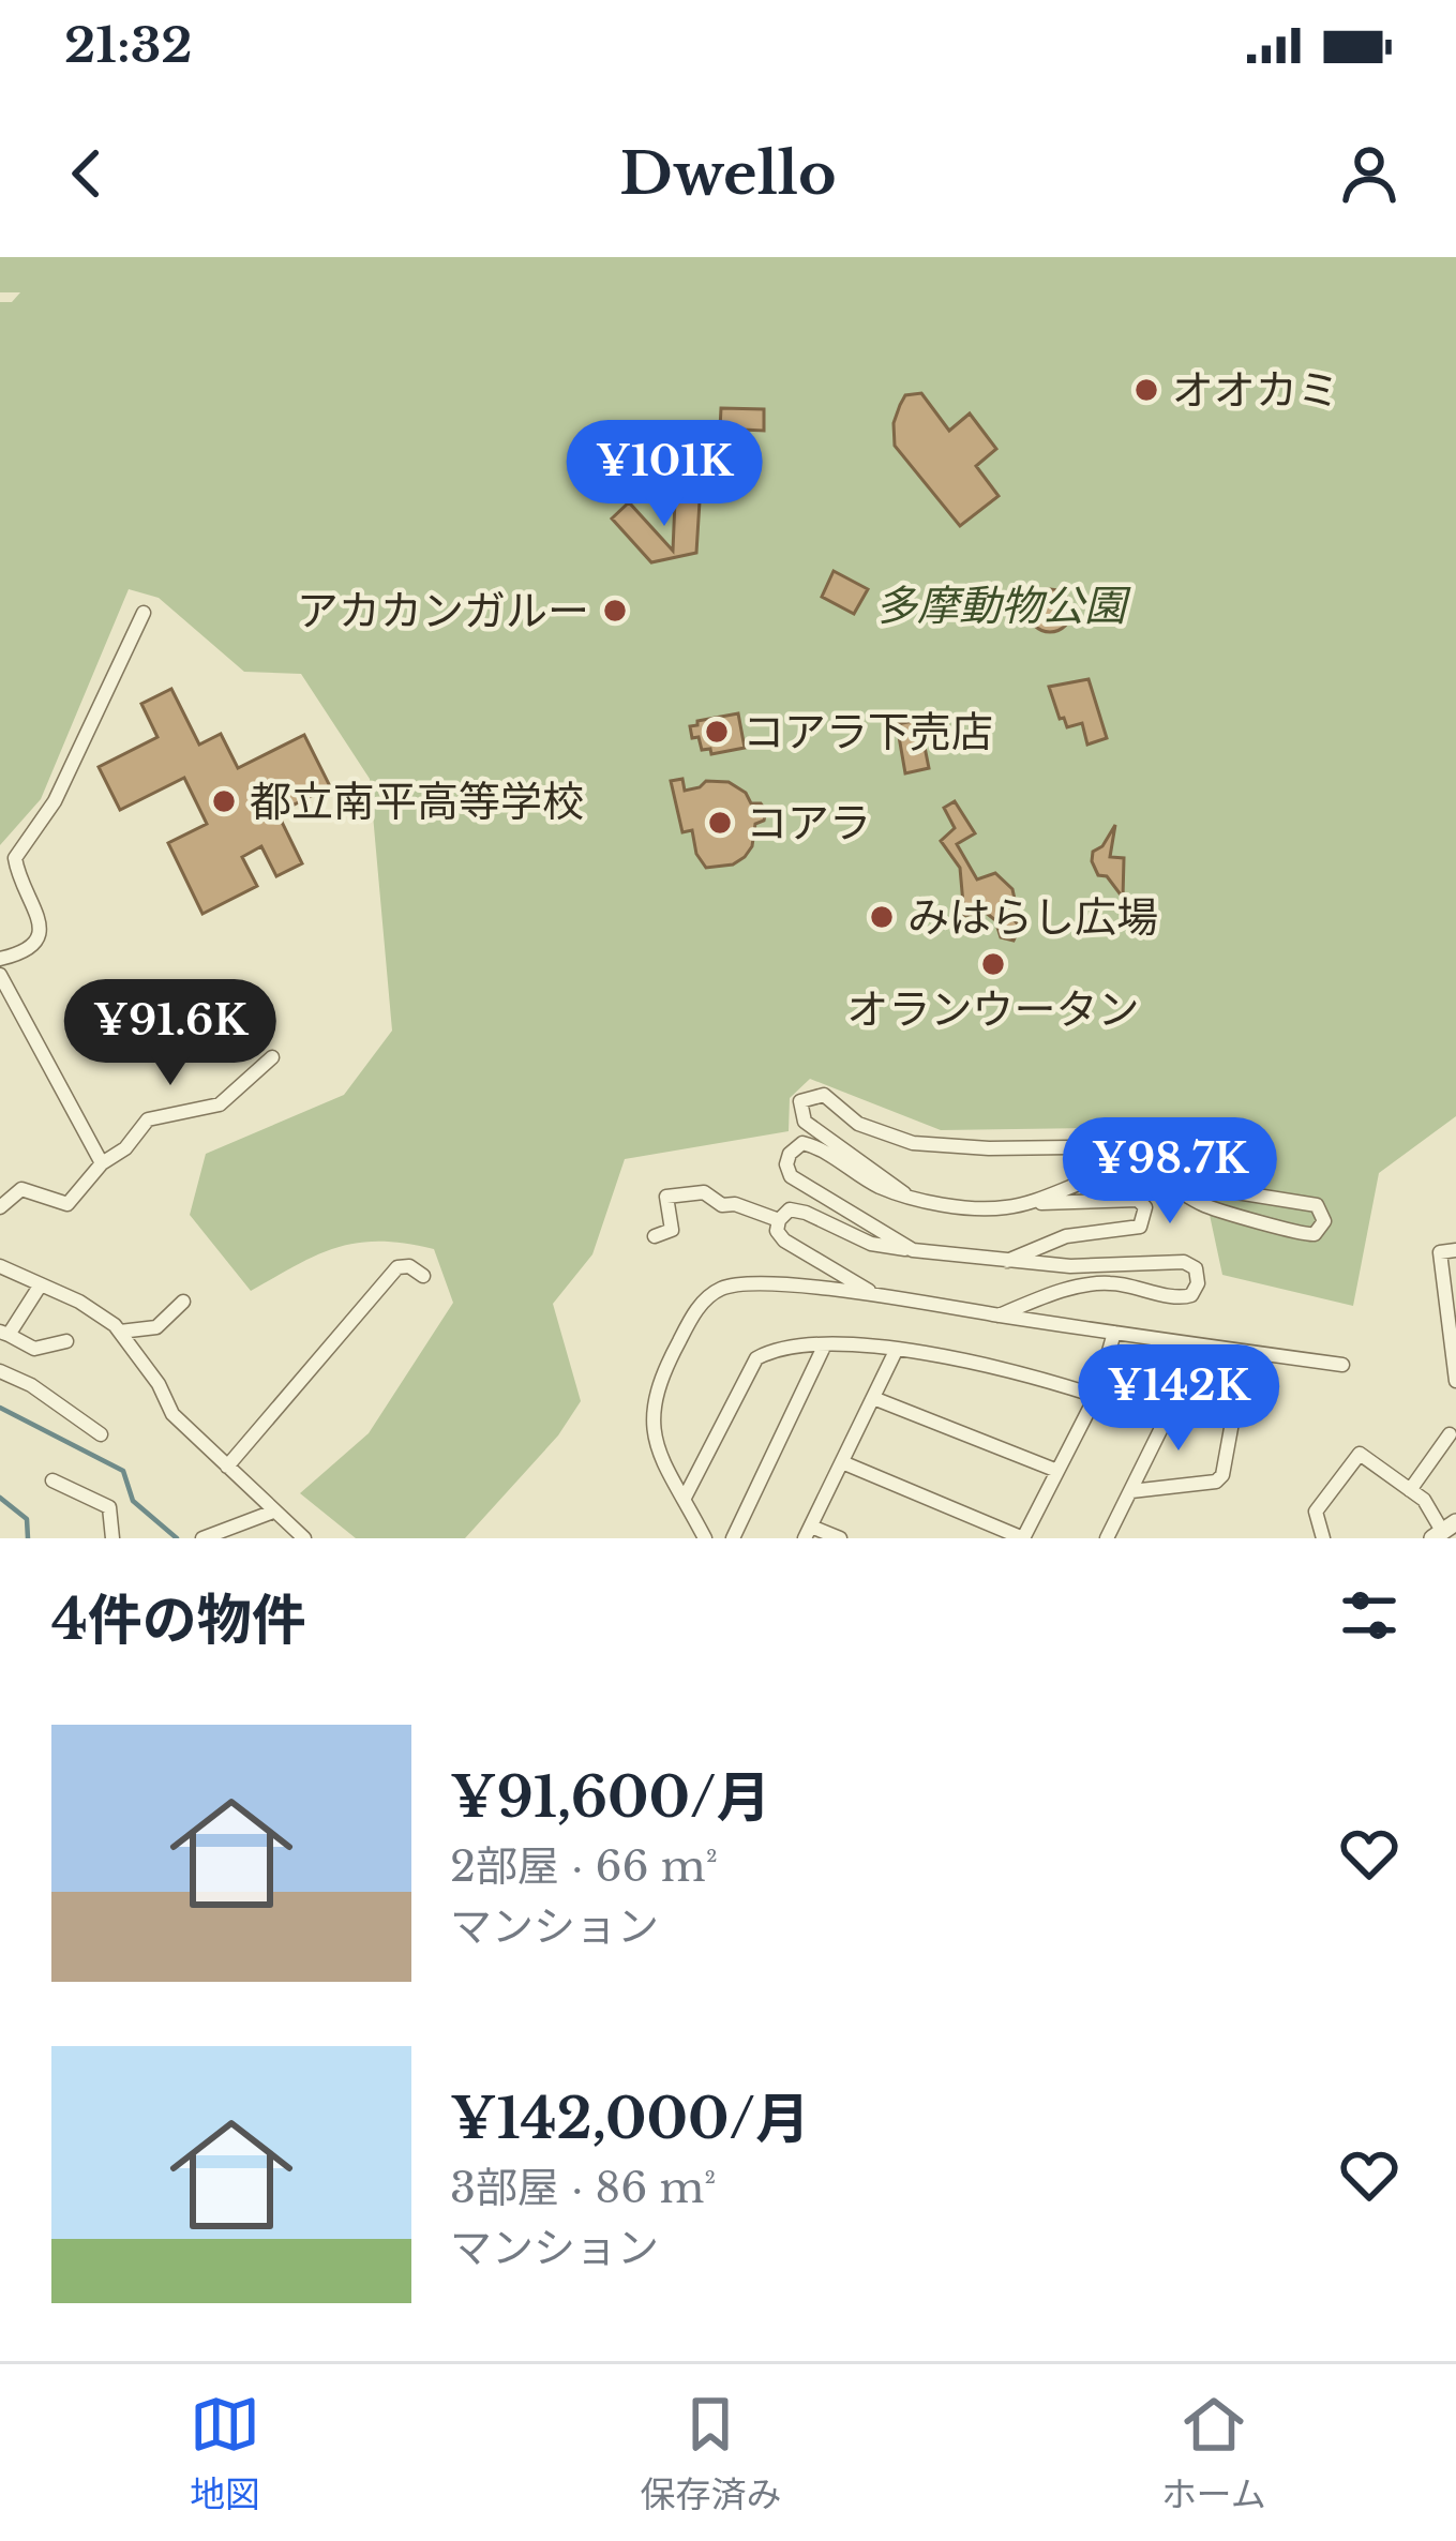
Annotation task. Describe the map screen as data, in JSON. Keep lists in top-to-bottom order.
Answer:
{
  "parks": ["多摩動物公園"],
  "places": [
    "オオカミ",
    "アカカンガルー",
    "コアラ下売店",
    "都立南平高等学校",
    "コアラ",
    "みはらし広場",
    "オランウータン"
  ],
  "page": {
    "status": "21:32",
    "header": "Dwello",
    "price": [
      "¥101K",
      "¥91.6K",
      "¥98.7K",
      "¥142K"
    ],
    "heading": "4件の物件",
    "list": [
      {
        "name": "¥91,600/月",
        "note": "2部屋 · 66 m² · マンション"
      },
      {
        "name": "¥142,000/月",
        "note": "3部屋 · 86 m² · マンション"
      }
    ],
    "tabs": ["地図", "保存済み", "ホーム"]
  }
}
